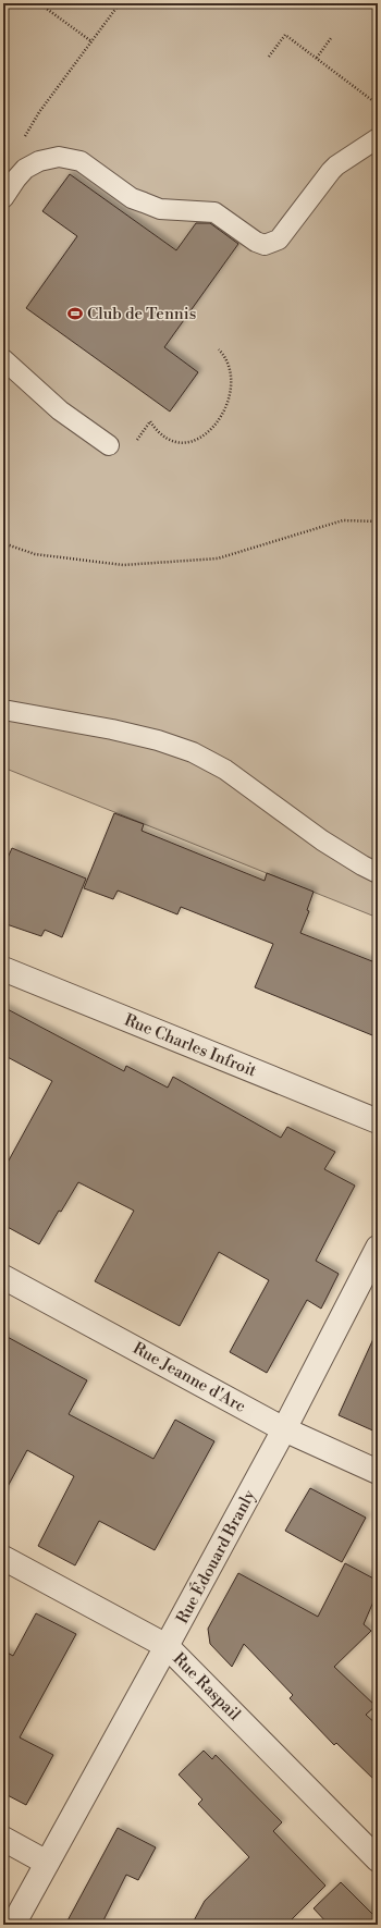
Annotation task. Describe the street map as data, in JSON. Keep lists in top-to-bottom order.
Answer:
{
  "streets": {
    "street": [
      "Rue Charles Infroit",
      "Rue Jeanne d'Arc",
      "Rue Édouard Branly",
      "Rue Raspail"
    ]
  },
  "crossings": [
    ["Rue Jeanne d'Arc", "Rue Édouard Branly"],
    ["Rue Édouard Branly", "Rue Raspail"]
  ],
  "places": {
    "sports": ["Club de Tennis"]
  }
}
